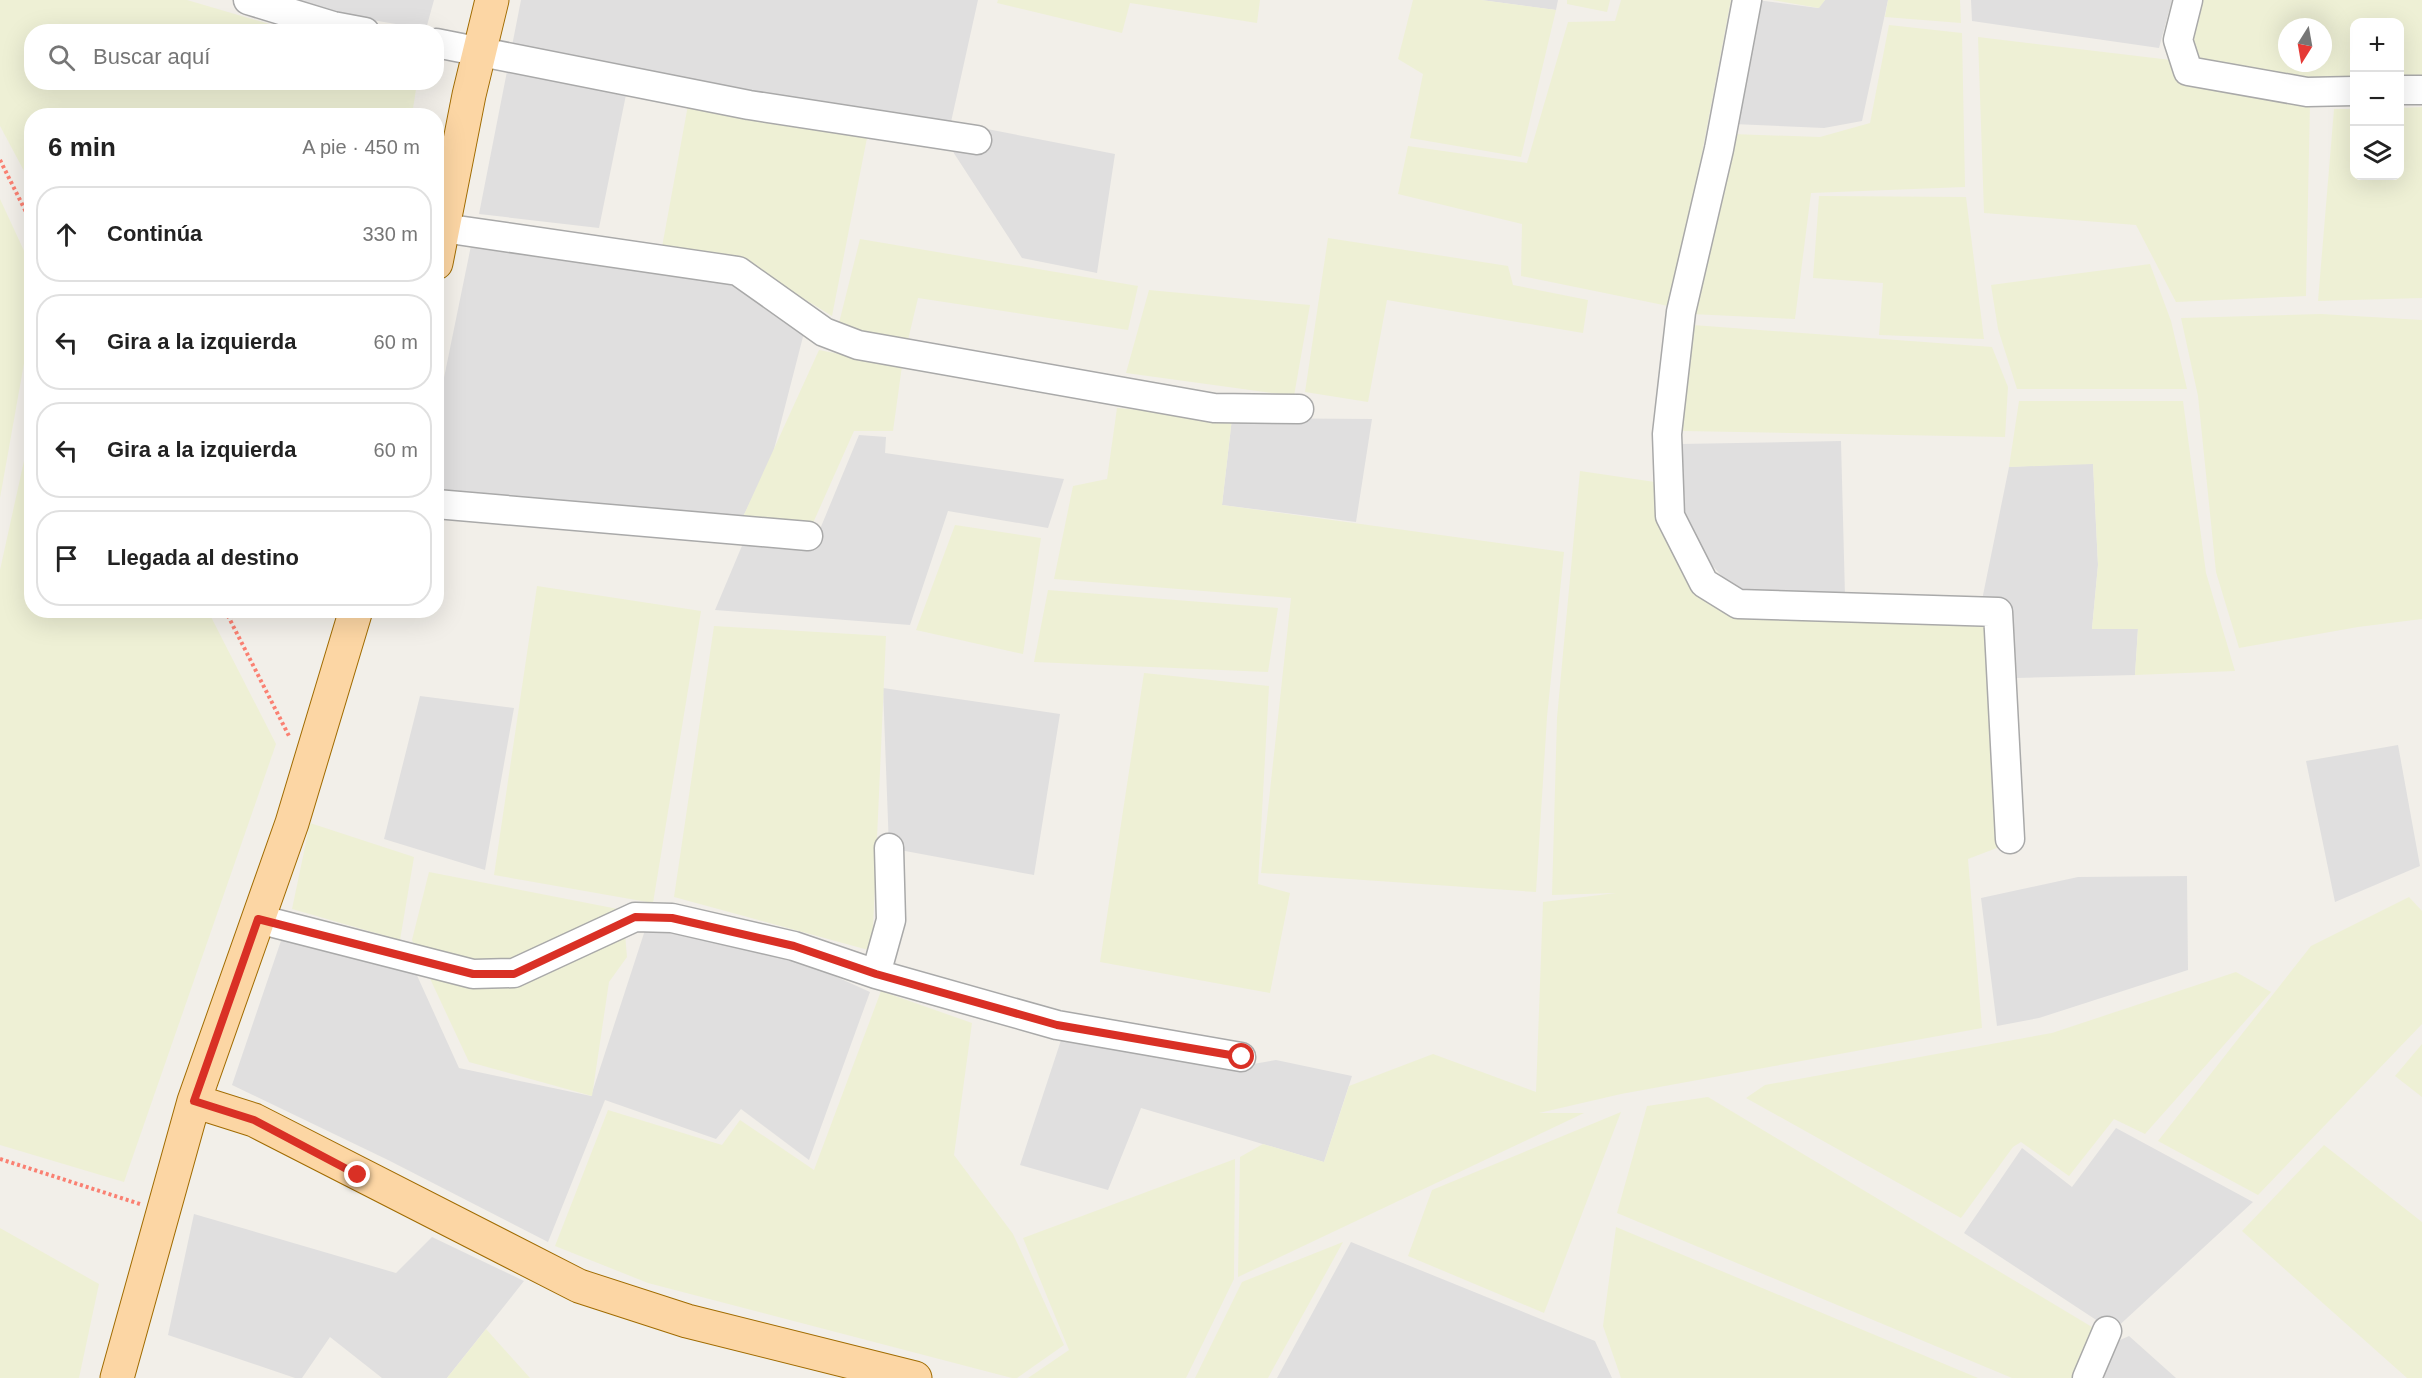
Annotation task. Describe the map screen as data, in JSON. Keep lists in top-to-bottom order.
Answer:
{
  "north": "bottom",
  "page": {
    "map_buttons": ["+", "−"],
    "search": "Buscar aquí",
    "heading": ["6 min", "A pie · 450 m"],
    "list": [
      ["Continúa", "330 m"],
      ["Gira a la izquierda", "60 m"],
      ["Gira a la izquierda", "60 m"],
      "Llegada al destino"
    ]
  }
}
